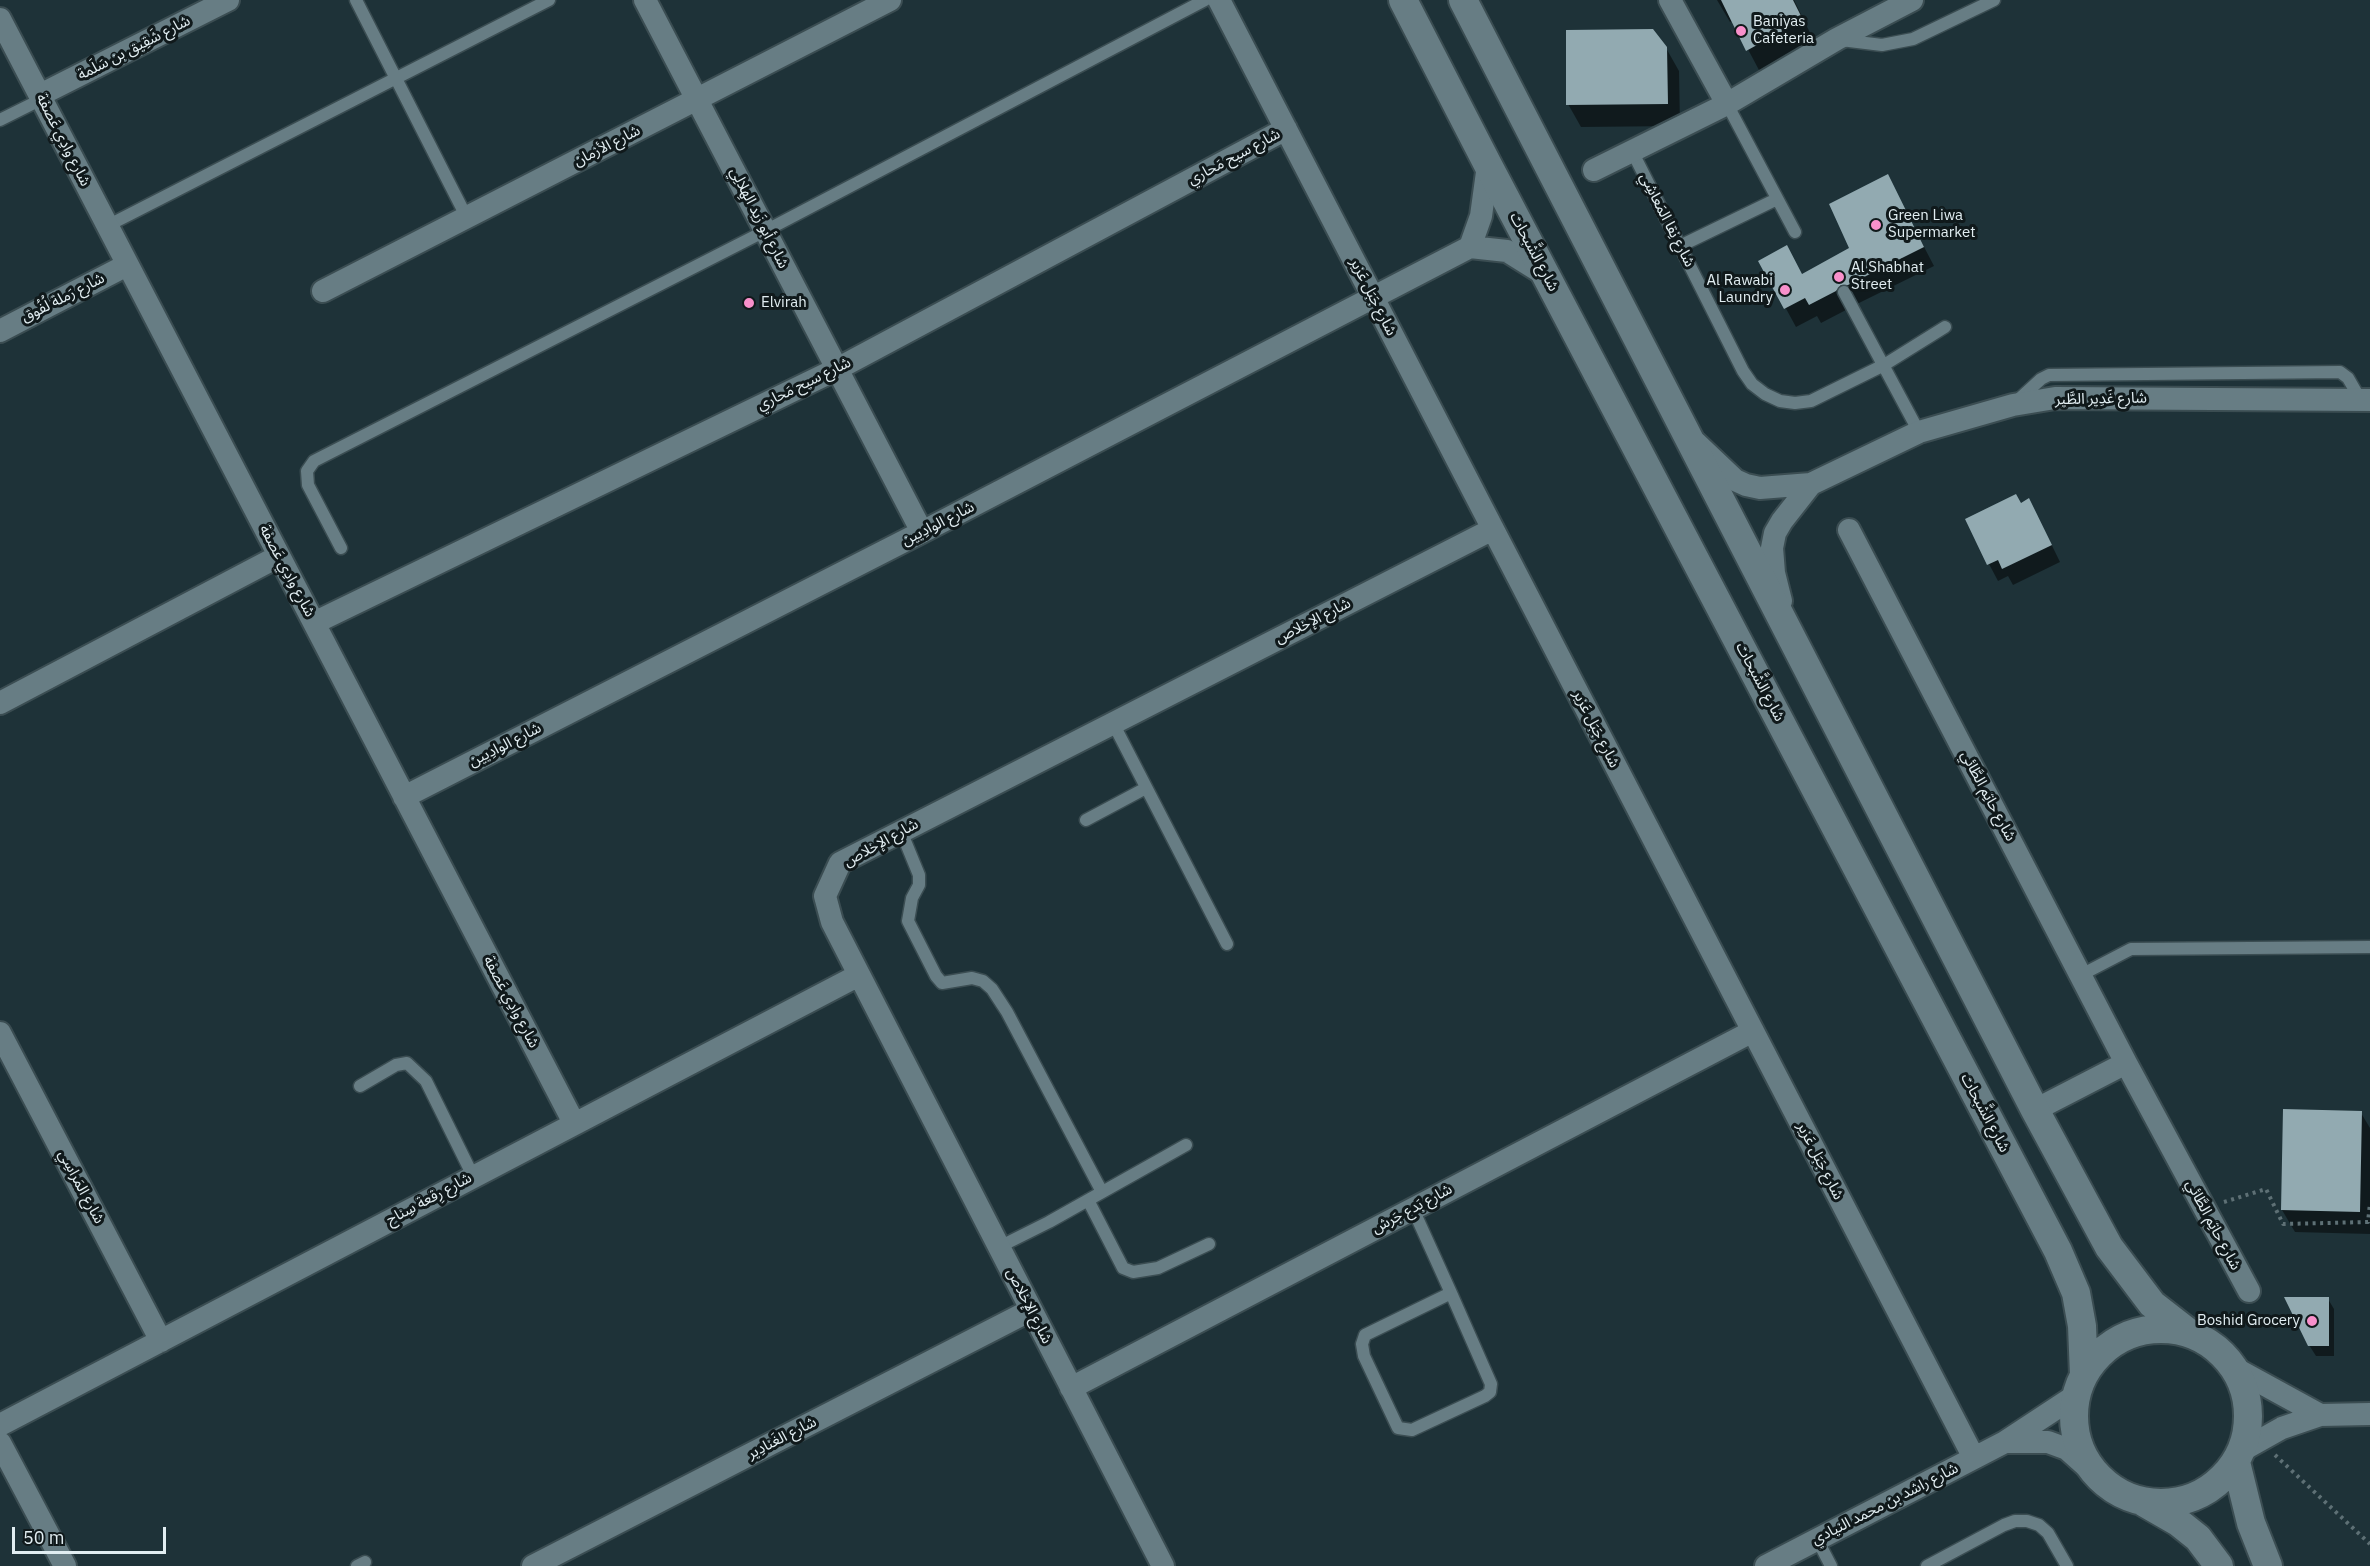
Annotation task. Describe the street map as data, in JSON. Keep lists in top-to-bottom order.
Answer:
{
  "streets": {
    "street": [
      "شارع شَقِيق بن سَلَمة",
      "شارع وادِي عَصفة",
      "شارع الأزمان",
      "شارع سيح مَحاري",
      "شارع أبو زَيد الهِلالِي",
      "شارع الشَّبحات",
      "شارع جَبَل عَزير",
      "شارع رَملة لُفُوق",
      "شارع غَدِير الطَّير",
      "شارع الوادِيين",
      "شارع الإخلاص",
      "شارع حاتِم الطَّائي",
      "شارع المَراسِي",
      "شارع رِقعة سِناح",
      "شارع بَدع جَرش",
      "شارع الغَنادِير",
      "شارع راشد بن محمد النيادي"
    ],
    "lane": ["شارع نِقا المَعاشِي"]
  },
  "crossings": [
    ["شارع شَقِيق بن سَلَمة", "شارع وادِي عَصفة"],
    ["شارع وادِي عَصفة", "شارع سيح مَحاري"],
    ["شارع وادِي عَصفة", "شارع رَملة لُفُوق"],
    ["شارع وادِي عَصفة", "شارع الوادِيين"],
    ["شارع وادِي عَصفة", "شارع رِقعة سِناح"],
    ["شارع الأزمان", "شارع أبو زَيد الهِلالِي"],
    ["شارع سيح مَحاري", "شارع أبو زَيد الهِلالِي"],
    ["شارع سيح مَحاري", "شارع جَبَل عَزير"],
    ["شارع أبو زَيد الهِلالِي", "شارع الوادِيين"],
    ["شارع الشَّبحات", "شارع راشد بن محمد النيادي"],
    ["شارع جَبَل عَزير", "شارع الوادِيين"],
    ["شارع جَبَل عَزير", "شارع الإخلاص"],
    ["شارع جَبَل عَزير", "شارع بَدع جَرش"],
    ["شارع جَبَل عَزير", "شارع راشد بن محمد النيادي"],
    ["شارع الإخلاص", "شارع رِقعة سِناح"],
    ["شارع الإخلاص", "شارع بَدع جَرش"],
    ["شارع الإخلاص", "شارع الغَنادِير"],
    ["شارع المَراسِي", "شارع رِقعة سِناح"]
  ],
  "places": [
    "Baniyas Cafeteria",
    "Green Liwa Supermarket",
    "Al Shabhat Street",
    "Al Rawabi Laundry",
    "Elvirah",
    "Boshid Grocery"
  ],
  "scale_bar": "50 m"
}
